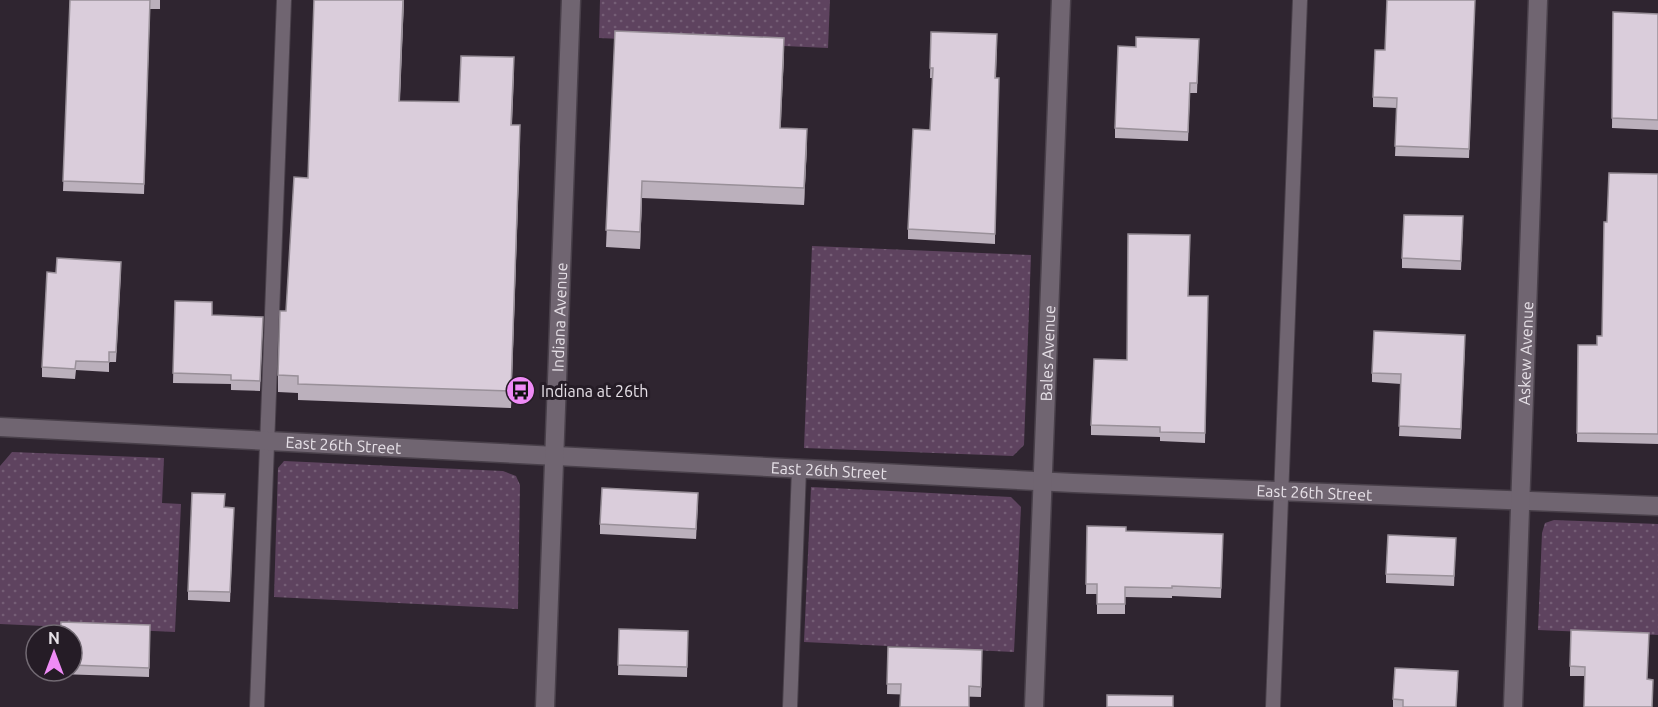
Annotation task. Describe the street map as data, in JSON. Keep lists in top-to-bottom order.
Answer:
{
  "streets": {
    "street": [
      "Indiana Avenue",
      "Bales Avenue",
      "Askew Avenue",
      "East 26th Street"
    ]
  },
  "crossings": [
    ["Indiana Avenue", "East 26th Street"],
    ["Bales Avenue", "East 26th Street"],
    ["Askew Avenue", "East 26th Street"]
  ],
  "places": {
    "bus stop": ["Indiana at 26th"]
  },
  "north": "top"
}
